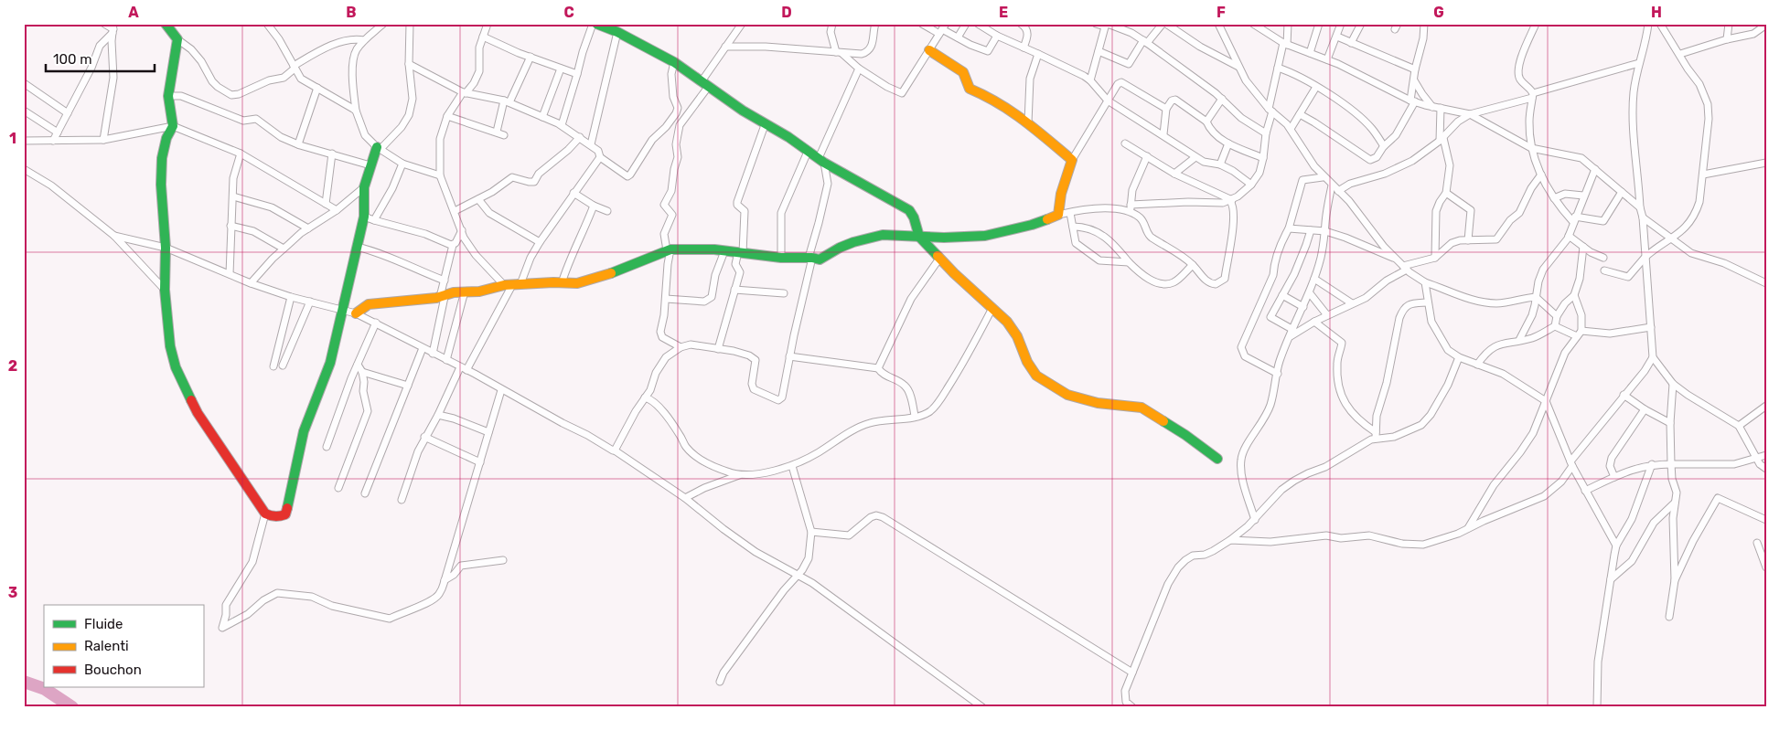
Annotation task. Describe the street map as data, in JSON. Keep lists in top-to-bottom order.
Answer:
{
  "legend": ["Fluide", "Ralenti", "Bouchon"],
  "scale_bar": "100 m",
  "grid": {
    "columns": [
      "A",
      "B",
      "C",
      "D",
      "E",
      "F",
      "G",
      "H"
    ],
    "rows": ["1", "2", "3"]
  }
}
